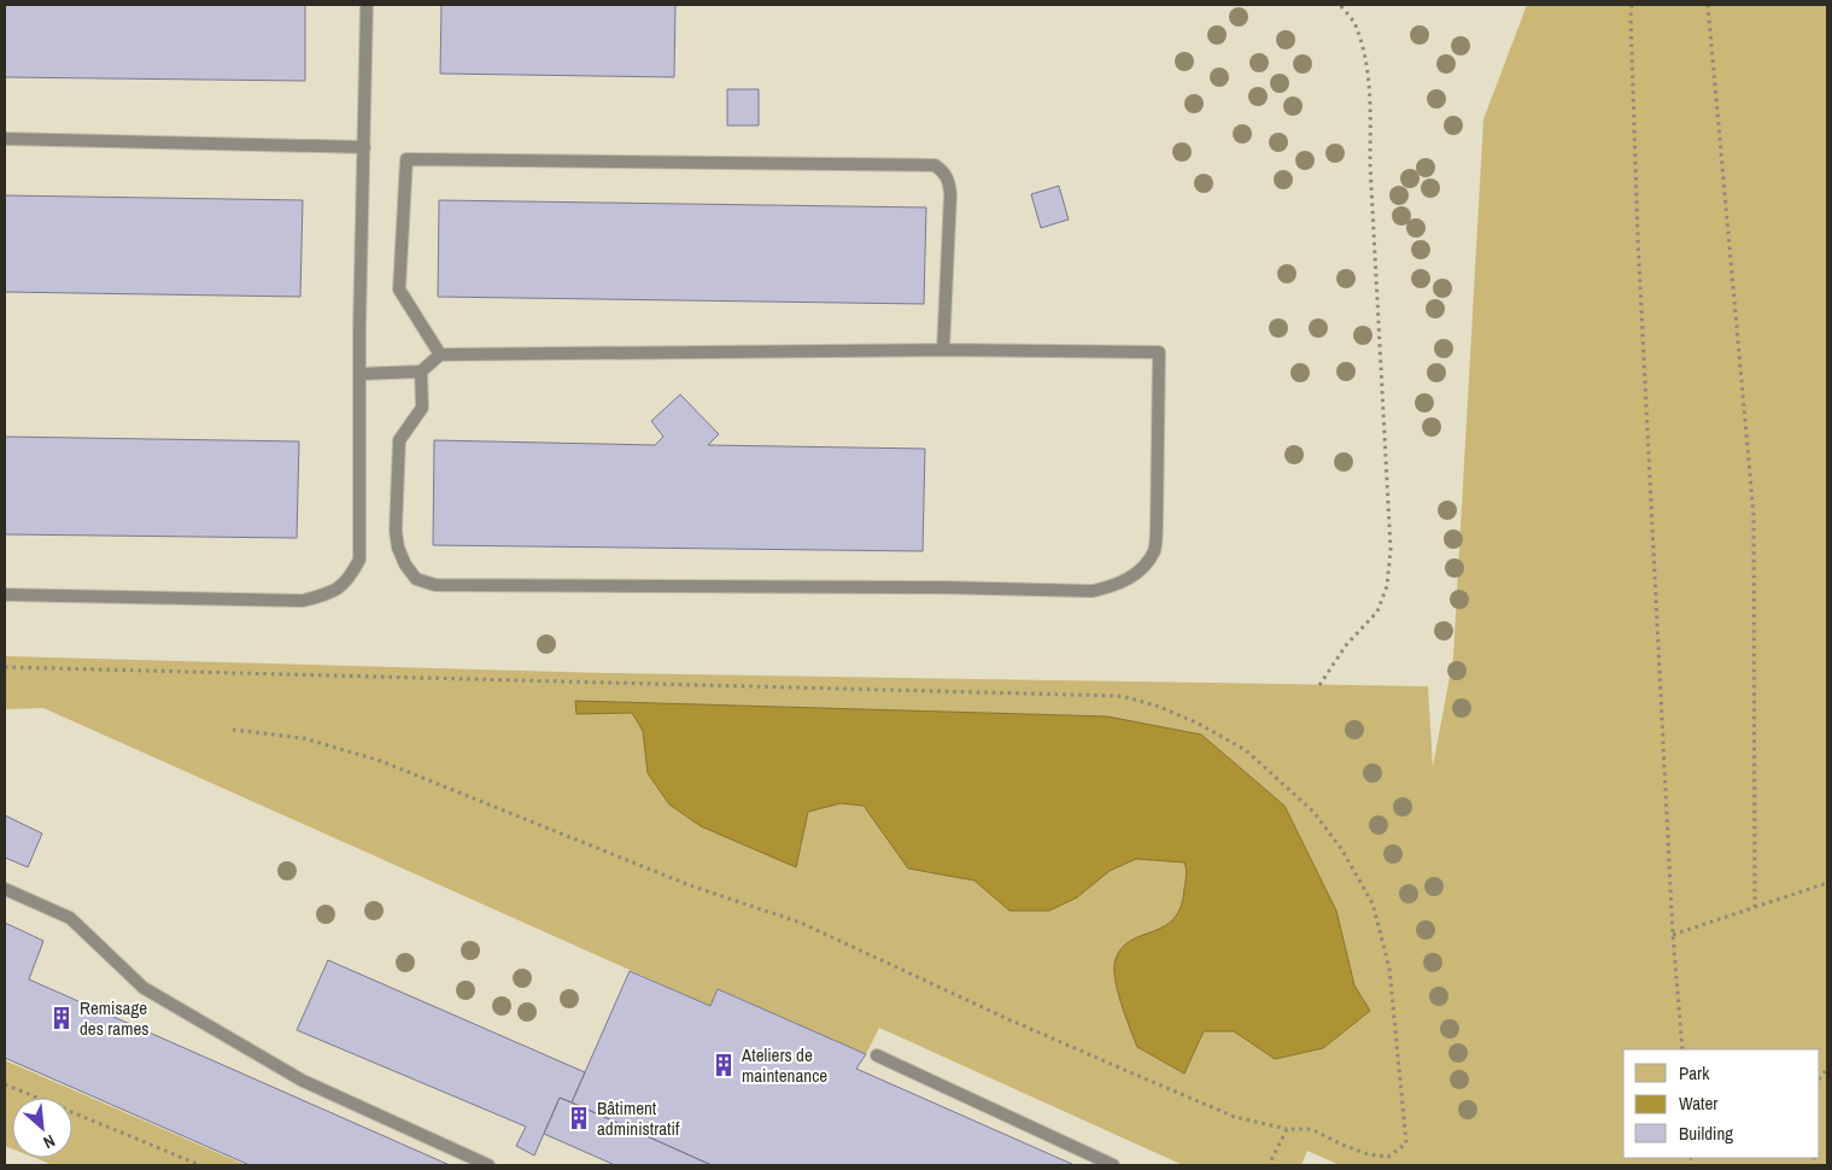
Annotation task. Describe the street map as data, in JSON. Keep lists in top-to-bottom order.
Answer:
{
  "places": {
    "building": ["Remisage des rames", "Ateliers de maintenance", "Bâtiment administratif"]
  },
  "legend": ["Park", "Water", "Building"],
  "north": "bottom right"
}
